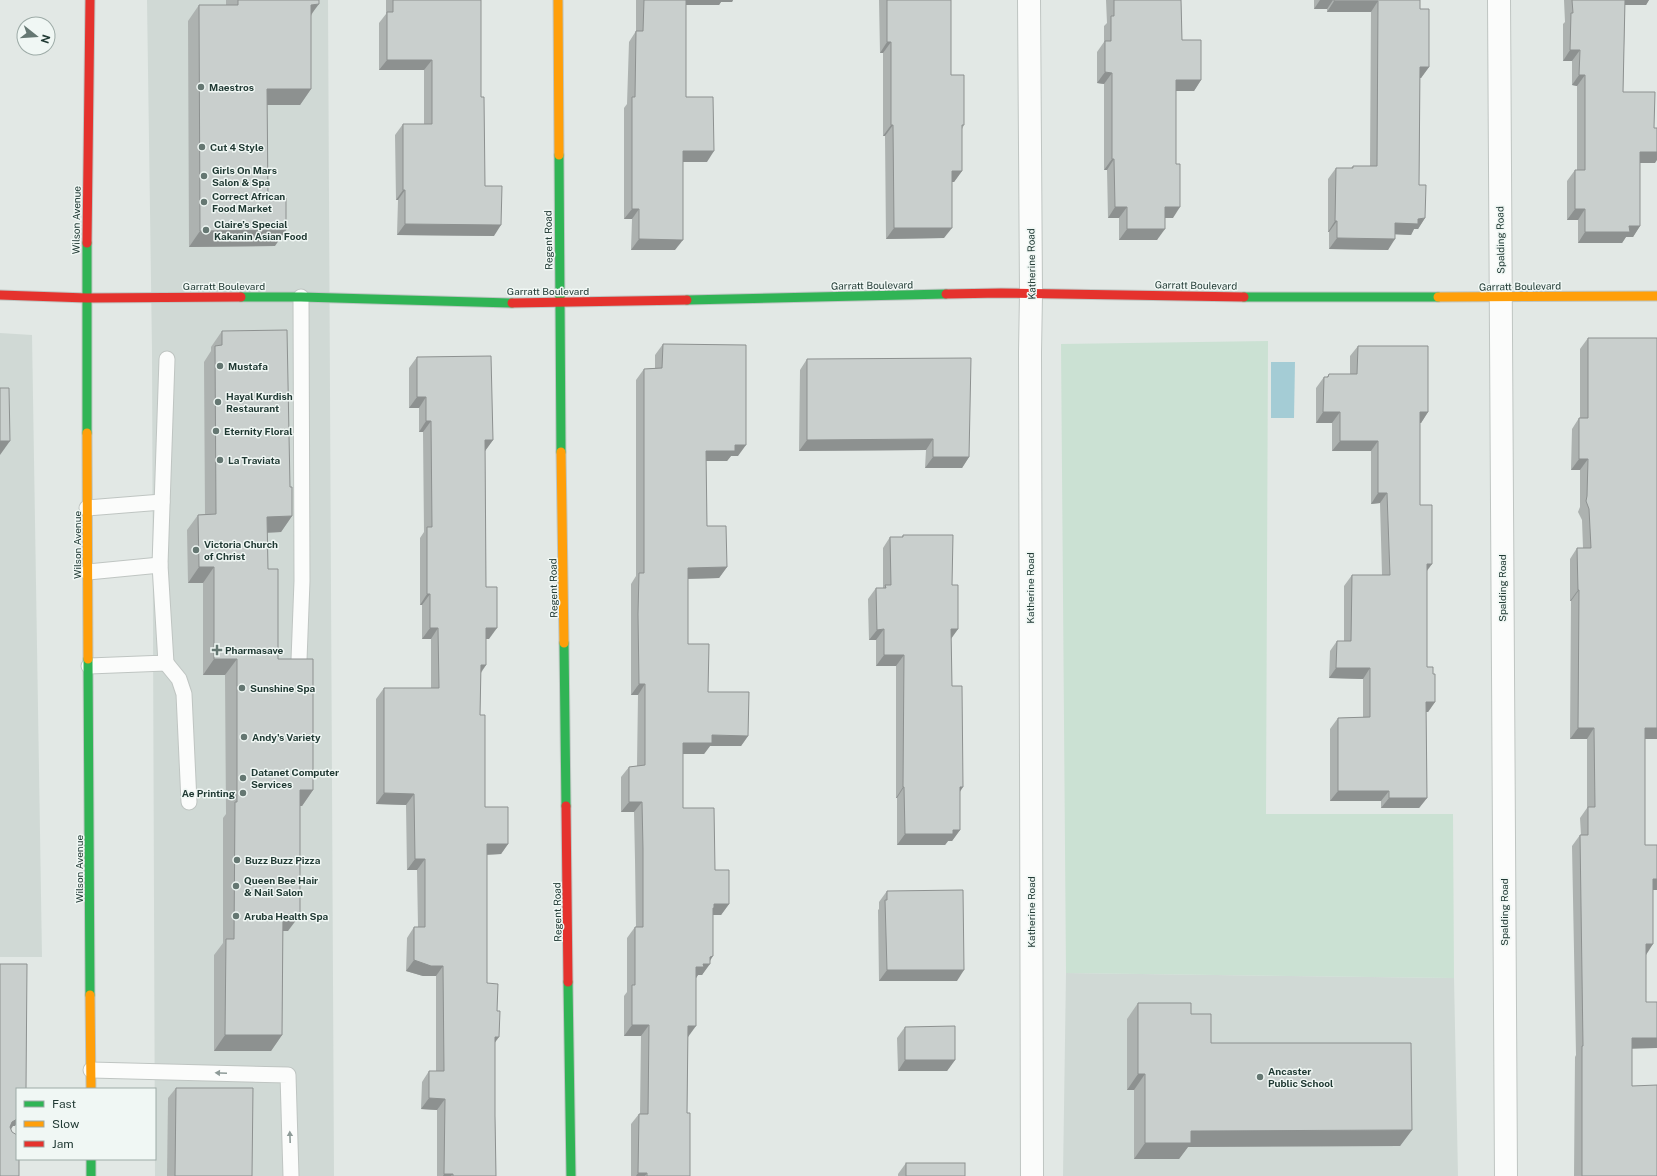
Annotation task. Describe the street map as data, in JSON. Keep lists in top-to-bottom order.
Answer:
{
  "streets": {
    "street": [
      "Wilson Avenue",
      "Regent Road",
      "Spalding Road",
      "Katherine Road",
      "Garratt Boulevard"
    ]
  },
  "crossings": [
    ["Wilson Avenue", "Garratt Boulevard"],
    ["Regent Road", "Garratt Boulevard"],
    ["Spalding Road", "Garratt Boulevard"],
    ["Katherine Road", "Garratt Boulevard"]
  ],
  "places": {
    "other": [
      "Maestros",
      "Cut 4 Style",
      "Girls On Mars Salon & Spa",
      "Correct African Food Market",
      "Claire’s Special Kakanin Asian Food",
      "Mustafa",
      "Hayal Kurdish Restaurant",
      "Eternity Floral",
      "La Traviata",
      "Victoria Church of Christ",
      "Sunshine Spa",
      "Andy's Variety",
      "Datanet Computer Services",
      "Ae Printing",
      "Buzz Buzz Pizza",
      "Queen Bee Hair & Nail Salon",
      "Aruba Health Spa",
      "Ancaster Public School"
    ],
    "health": ["Pharmasave"]
  },
  "legend": ["Fast", "Slow", "Jam"],
  "north": "right"
}
